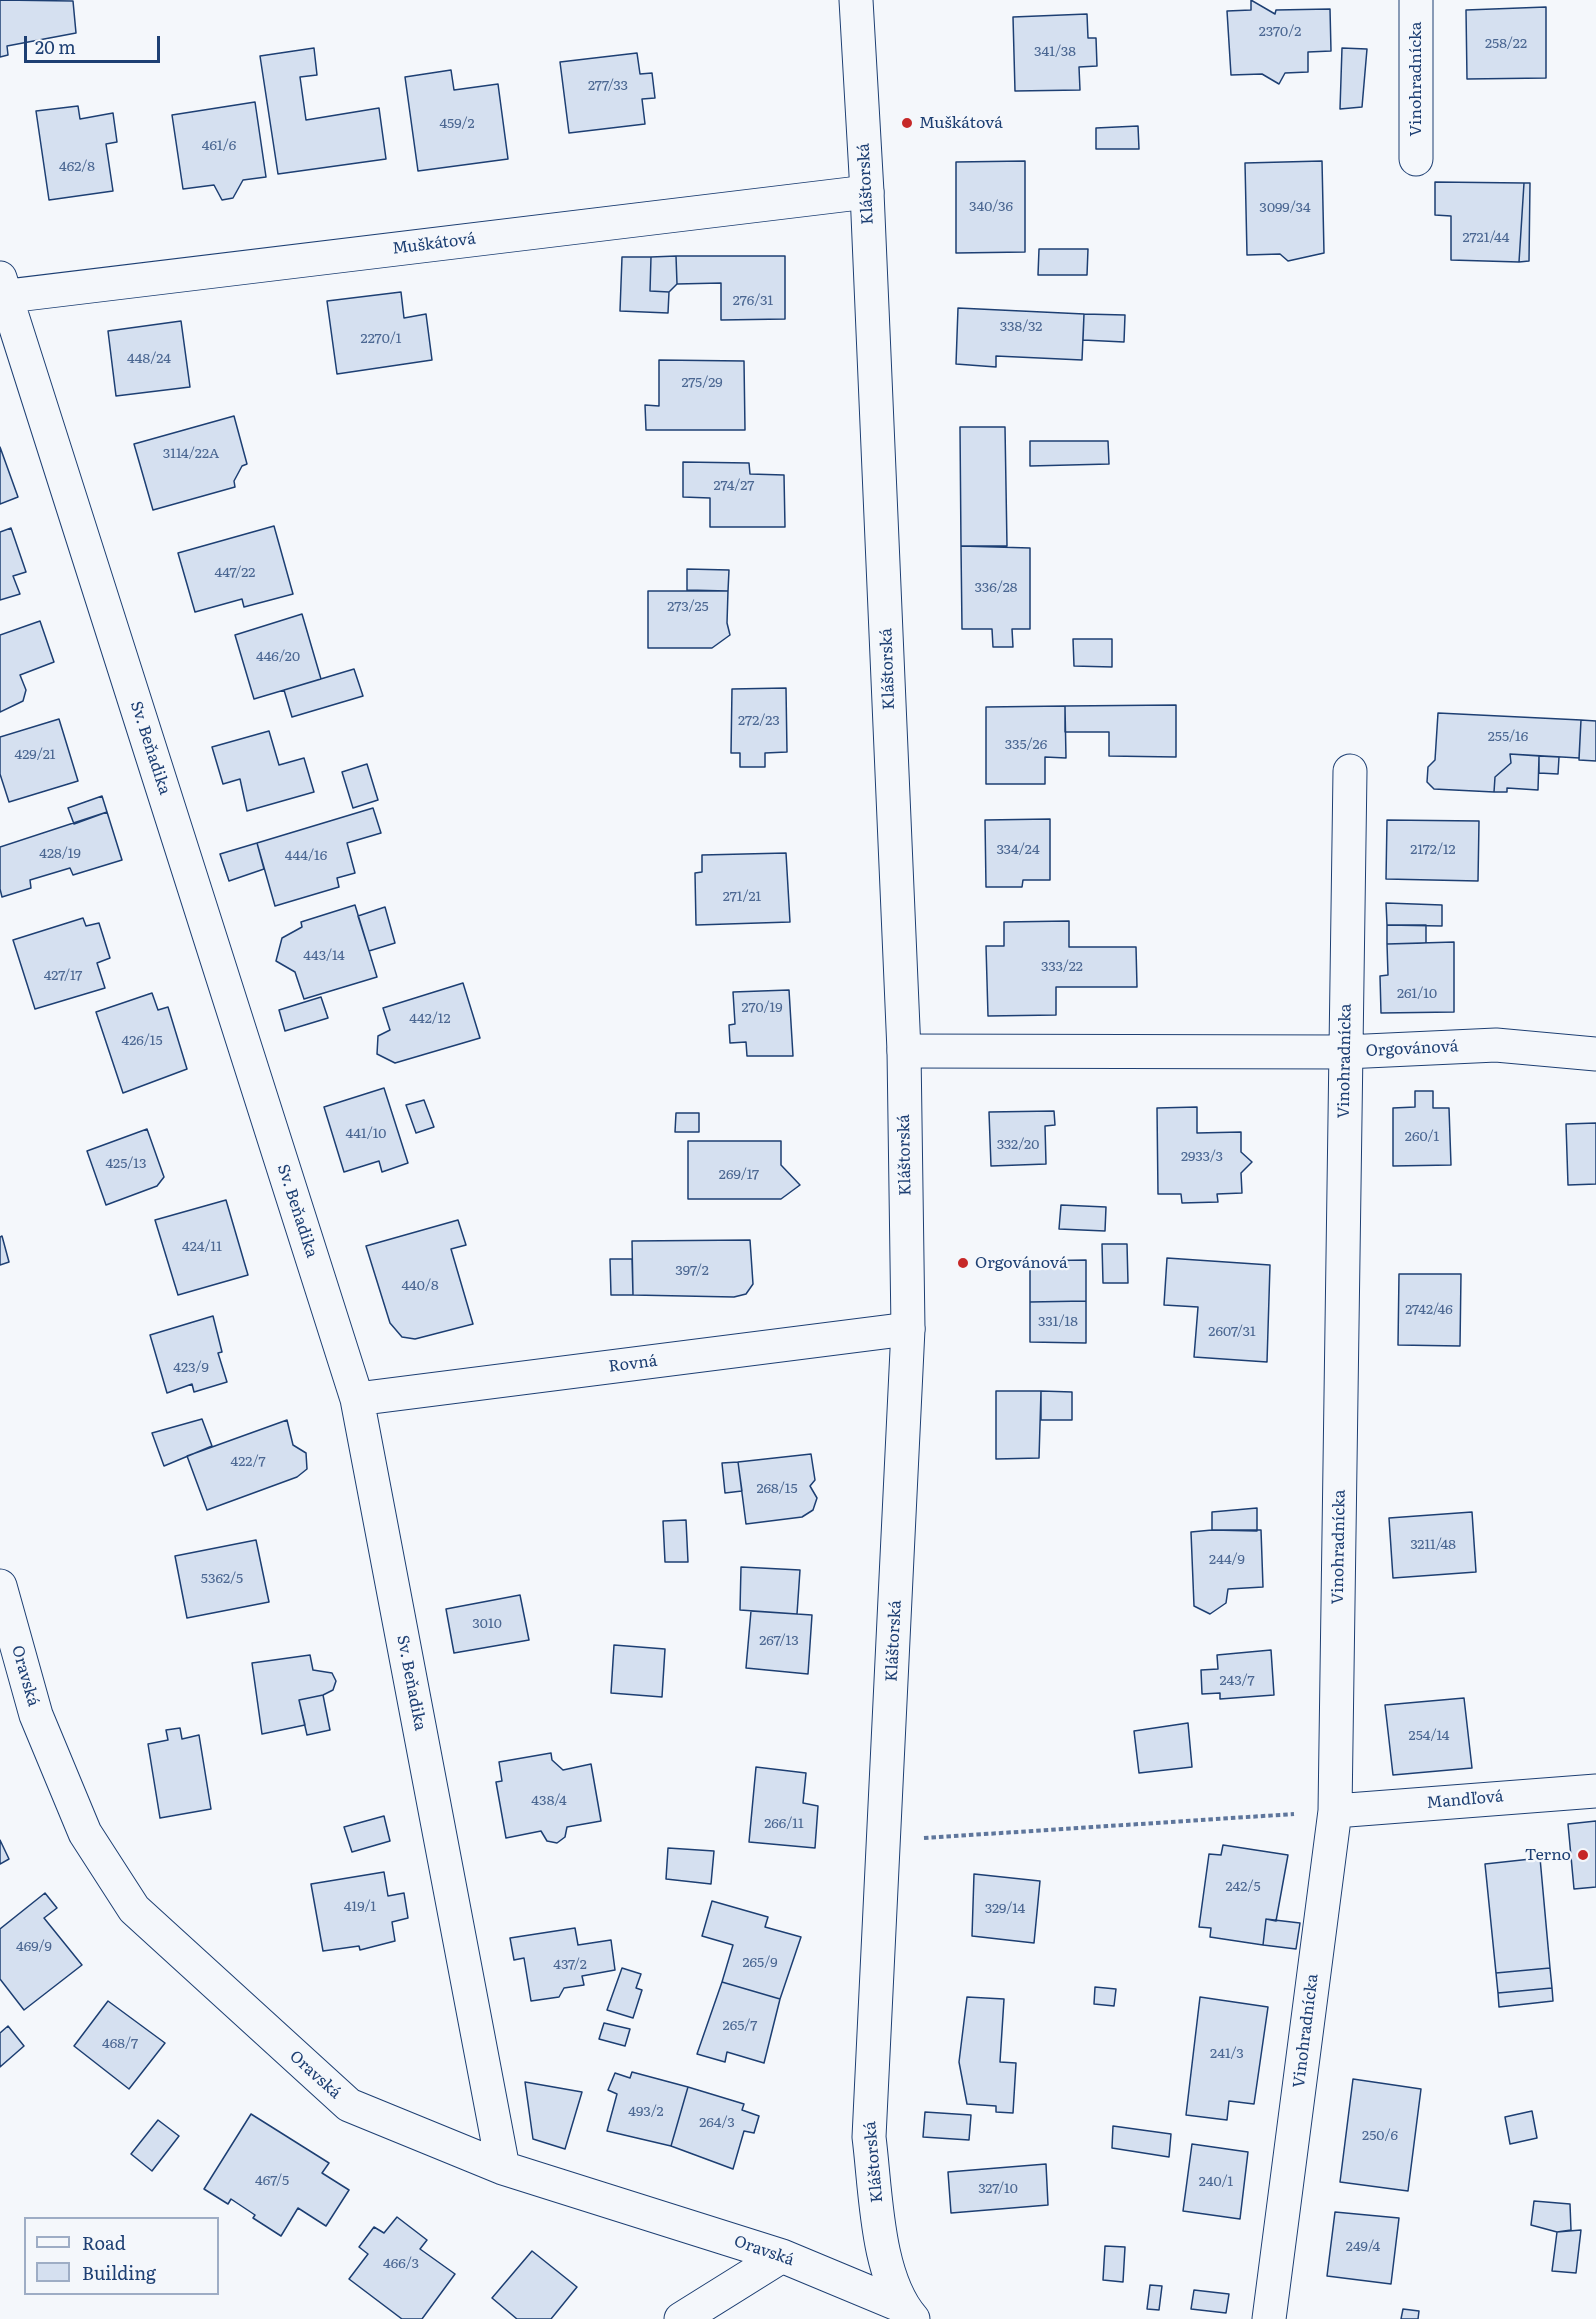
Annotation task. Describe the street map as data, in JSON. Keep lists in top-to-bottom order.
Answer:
{
  "streets": {
    "street": [
      "Vinohradnícka",
      "Kláštorská",
      "Muškátová",
      "Sv. Beňadika",
      "Orgovánová",
      "Rovná",
      "Oravská",
      "Mandľová"
    ]
  },
  "crossings": [
    ["Vinohradnícka", "Orgovánová"],
    ["Vinohradnícka", "Mandľová"],
    ["Kláštorská", "Muškátová"],
    ["Kláštorská", "Orgovánová"],
    ["Kláštorská", "Rovná"],
    ["Kláštorská", "Oravská"],
    ["Muškátová", "Sv. Beňadika"],
    ["Sv. Beňadika", "Rovná"],
    ["Sv. Beňadika", "Oravská"]
  ],
  "places": ["Muškátová", "Orgovánová", "Terno"],
  "house_numbers": [
    "2370/2",
    "258/22",
    "341/38",
    "277/33",
    "459/2",
    "461/6",
    "462/8",
    "340/36",
    "3099/34",
    "2721/44",
    "276/31",
    "338/32",
    "2270/1",
    "448/24",
    "275/29",
    "3114/22A",
    "274/27",
    "447/22",
    "336/28",
    "273/25",
    "446/20",
    "272/23",
    "255/16",
    "335/26",
    "429/21",
    "334/24",
    "2172/12",
    "428/19",
    "444/16",
    "271/21",
    "443/14",
    "333/22",
    "427/17",
    "261/10",
    "270/19",
    "442/12",
    "426/15",
    "441/10",
    "260/1",
    "332/20",
    "2933/3",
    "425/13",
    "269/17",
    "424/11",
    "397/2",
    "440/8",
    "2742/46",
    "331/18",
    "2607/31",
    "423/9",
    "422/7",
    "268/15",
    "3211/48",
    "244/9",
    "5362/5",
    "3010",
    "267/13",
    "243/7",
    "254/14",
    "438/4",
    "266/11",
    "242/5",
    "419/1",
    "329/14",
    "469/9",
    "265/9",
    "437/2",
    "265/7",
    "468/7",
    "241/3",
    "493/2",
    "264/3",
    "250/6",
    "467/5",
    "240/1",
    "327/10",
    "249/4",
    "466/3"
  ],
  "legend": ["Road", "Building"],
  "scale_bar": "20 m"
}
